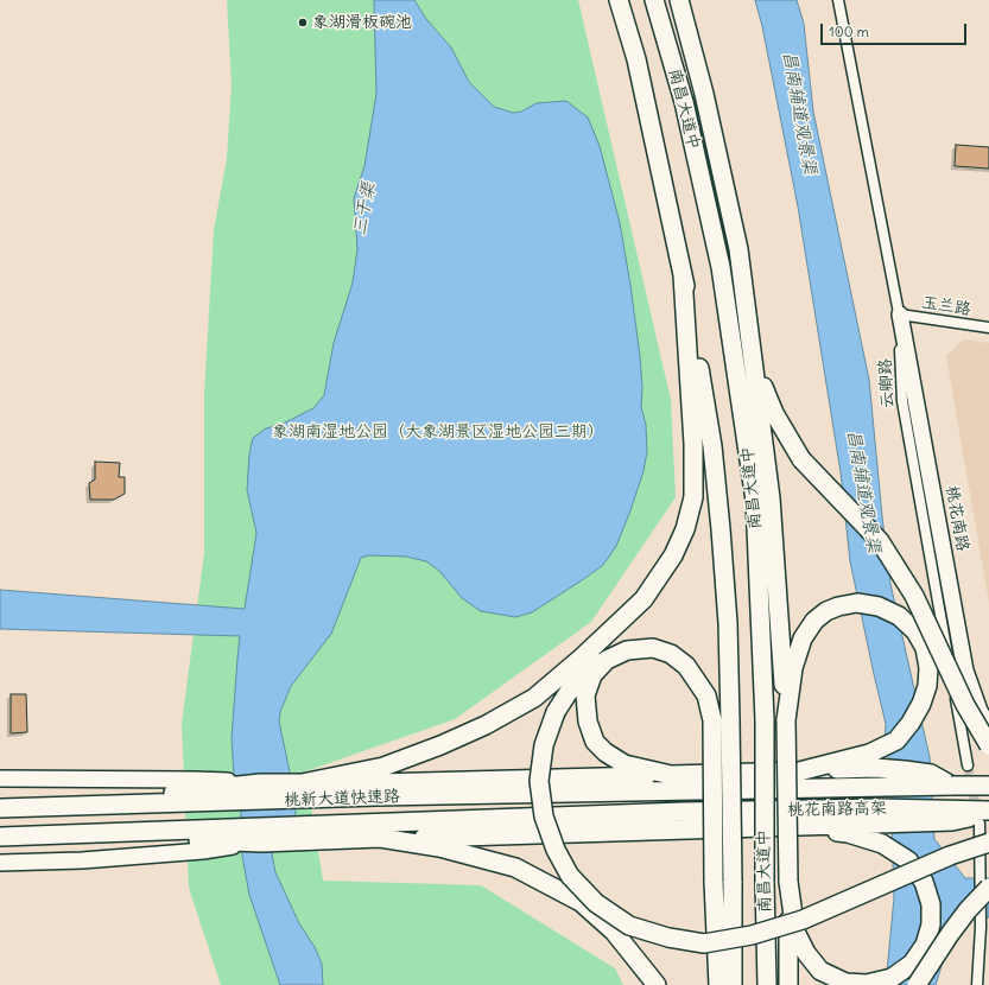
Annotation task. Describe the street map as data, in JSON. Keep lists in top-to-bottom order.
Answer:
{
  "streets": {
    "highway": ["南昌大道中", "桃新大道快速路", "桃花南路高架"],
    "main road": ["桃花南路"],
    "street": ["玉兰路", "云卿路"]
  },
  "crossings": [
    ["玉兰路", "云卿路"],
    ["玉兰路", "桃花南路"],
    ["云卿路", "桃花南路"],
    ["桃新大道快速路", "桃花南路高架"]
  ],
  "water": ["昌南辅道观景渠", "三干渠"],
  "parks": ["象湖南湿地公园（大象湖景区湿地公园三期）"],
  "places": ["象湖滑板碗池"],
  "scale_bar": "100 m"
}
